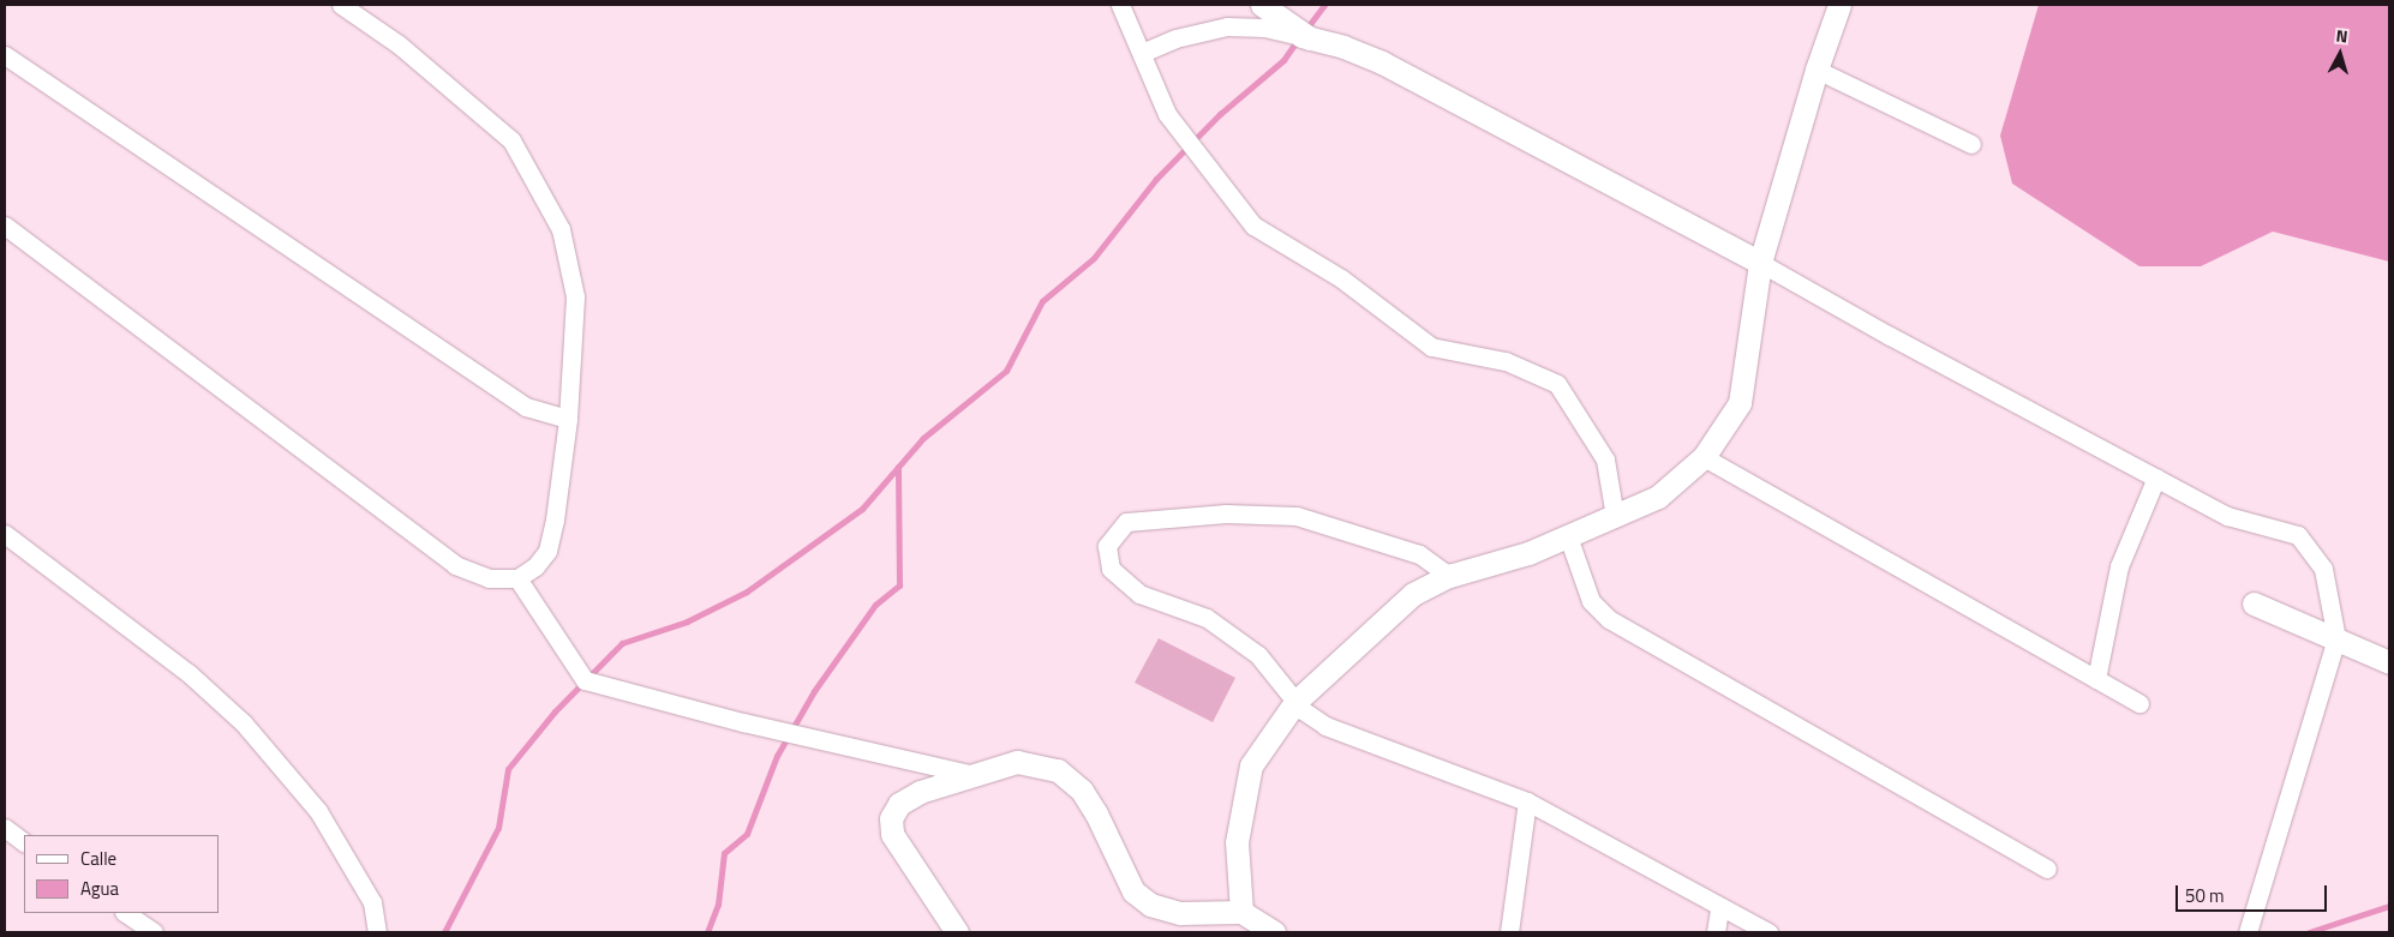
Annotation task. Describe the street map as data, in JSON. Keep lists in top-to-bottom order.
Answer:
{
  "legend": ["Calle", "Agua"],
  "scale_bar": "50 m",
  "north": "top"
}
